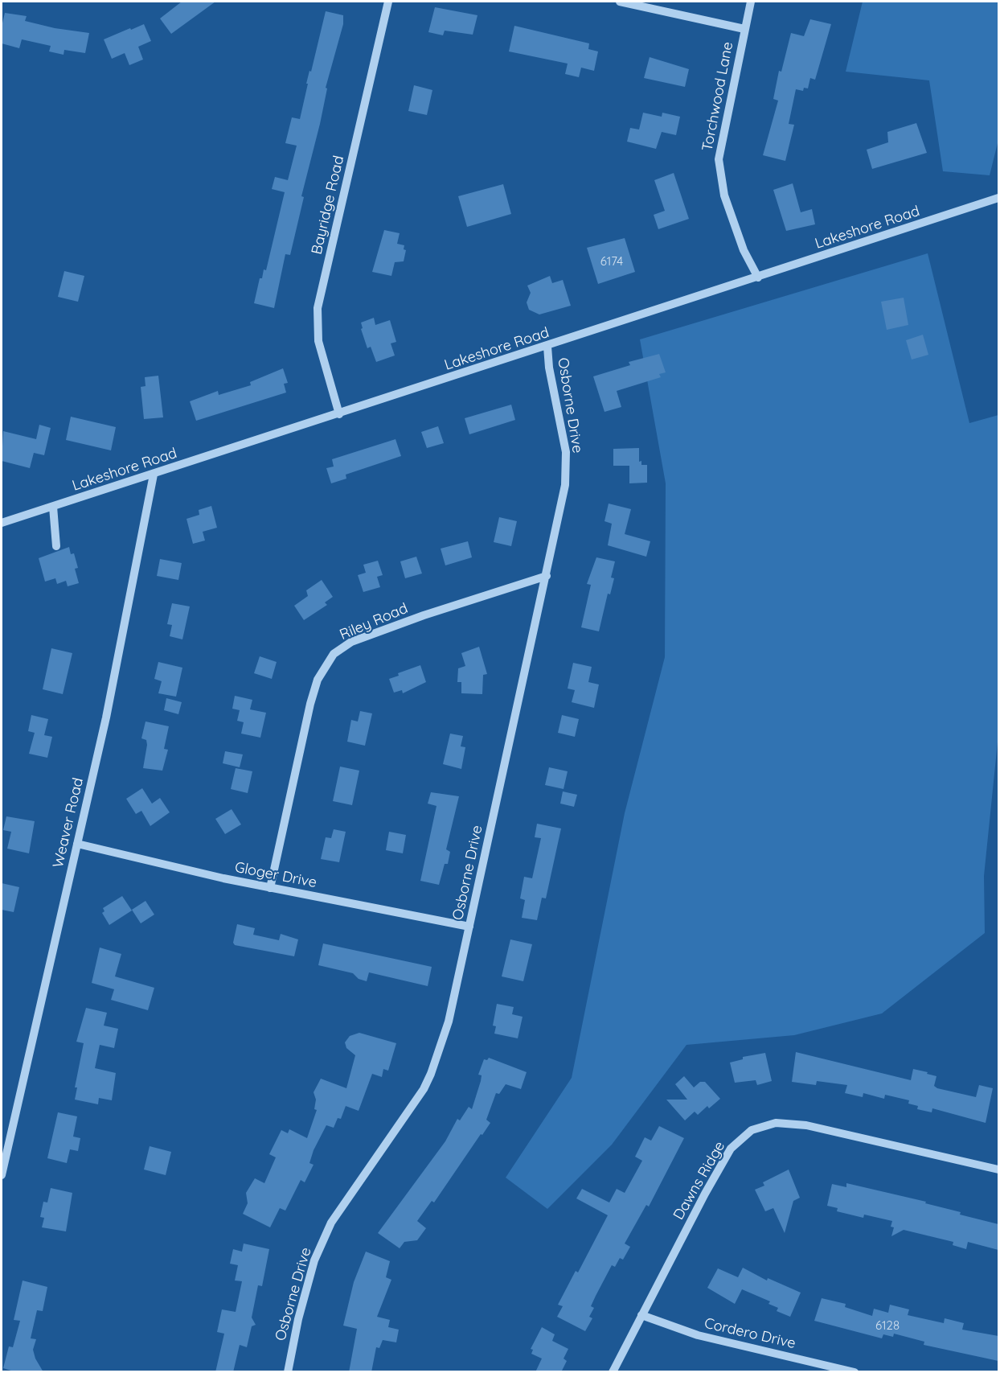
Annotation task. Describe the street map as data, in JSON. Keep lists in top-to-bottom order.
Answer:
{
  "streets": {
    "street": [
      "Torchwood Lane",
      "Bayridge Road",
      "Lakeshore Road",
      "Osborne Drive",
      "Riley Road",
      "Weaver Road",
      "Gloger Drive",
      "Dawns Ridge",
      "Cordero Drive"
    ]
  },
  "crossings": [
    ["Torchwood Lane", "Lakeshore Road"],
    ["Bayridge Road", "Lakeshore Road"],
    ["Lakeshore Road", "Osborne Drive"],
    ["Lakeshore Road", "Weaver Road"],
    ["Osborne Drive", "Riley Road"],
    ["Osborne Drive", "Gloger Drive"],
    ["Riley Road", "Gloger Drive"],
    ["Weaver Road", "Gloger Drive"],
    ["Dawns Ridge", "Cordero Drive"]
  ],
  "house_numbers": ["6174", "6128"]
}
